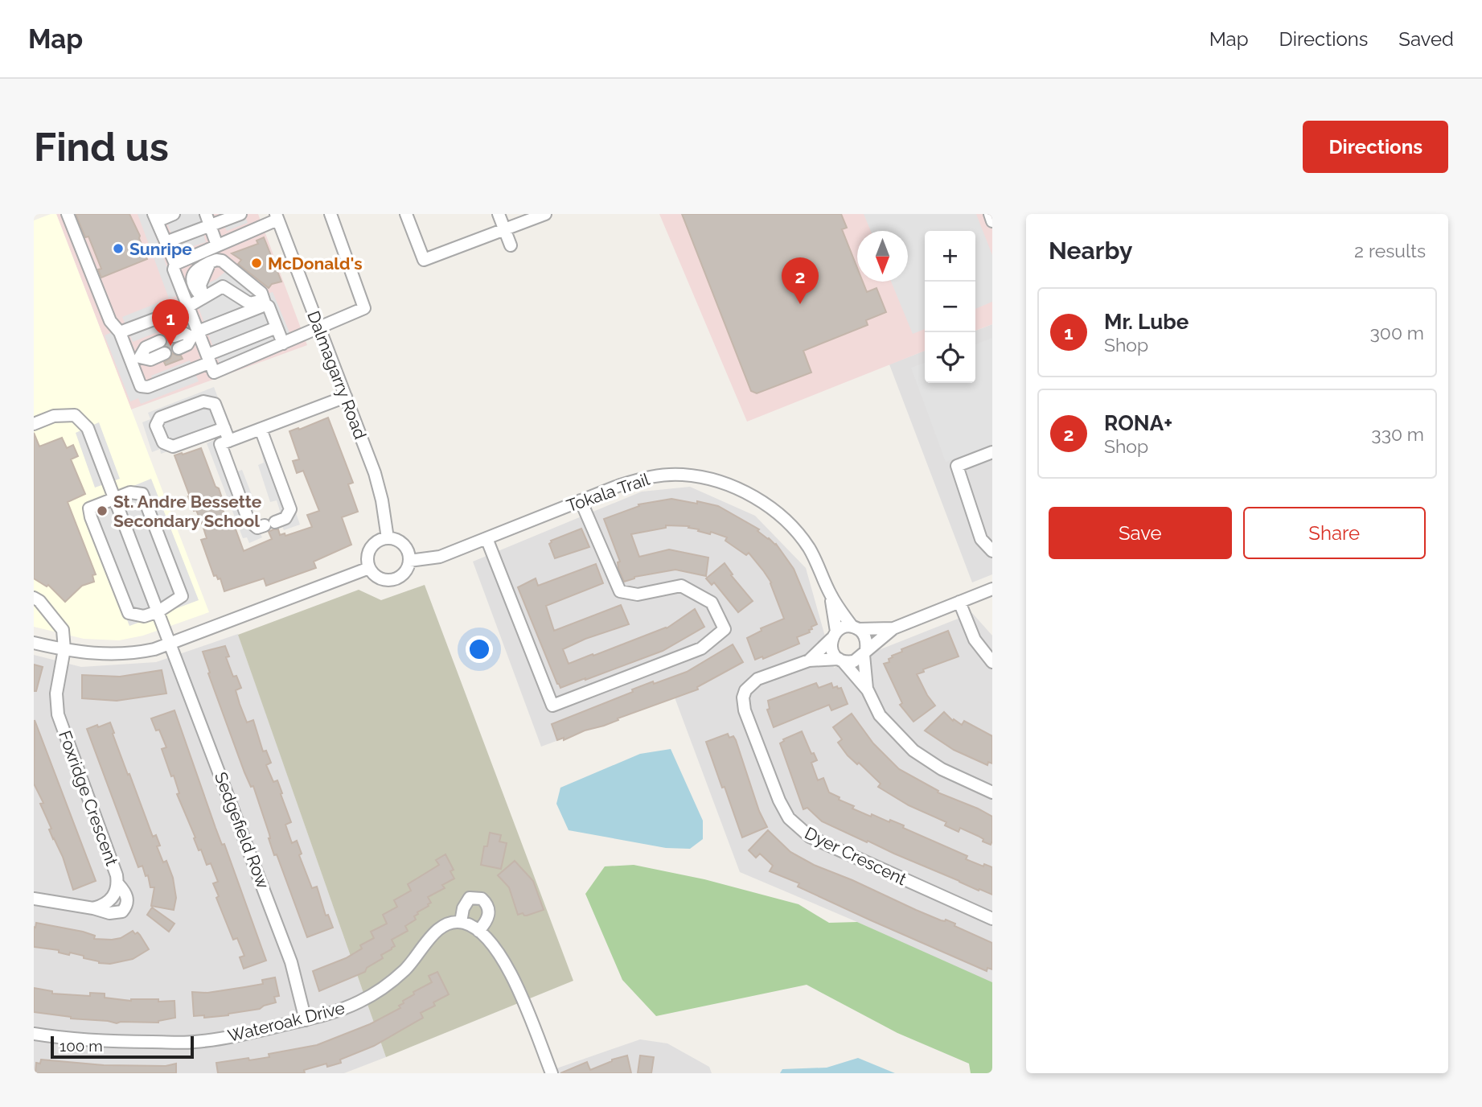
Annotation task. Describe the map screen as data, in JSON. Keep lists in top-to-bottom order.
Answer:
{
  "streets": {
    "street": [
      "Dalmagarry Road",
      "Tokala Trail",
      "Foxridge Crescent",
      "Sedgefield Row",
      "Dyer Crescent",
      "Wateroak Drive"
    ]
  },
  "crossings": [
    ["Dalmagarry Road", "Tokala Trail"],
    ["Tokala Trail", "Dyer Crescent"],
    ["Sedgefield Row", "Wateroak Drive"]
  ],
  "places": ["Sunripe", "McDonald's", "St. Andre Bessette Secondary School"],
  "scale_bar": "100 m",
  "north": "bottom",
  "page": {
    "header": "Map",
    "nav": ["Map", "Directions", "Saved"],
    "buttons": [
      "Directions",
      ["Save", "Share"]
    ],
    "title": "Find us",
    "heading": ["Nearby", "2 results"],
    "map_buttons": ["+", "−"],
    "pins": ["2", "1"],
    "list": [
      {
        "mark": "1",
        "name": "Mr. Lube",
        "note": "Shop",
        "value": "300 m"
      },
      {
        "mark": "2",
        "name": "RONA+",
        "note": "Shop",
        "value": "330 m"
      }
    ],
    "scale": "100 m"
  }
}
